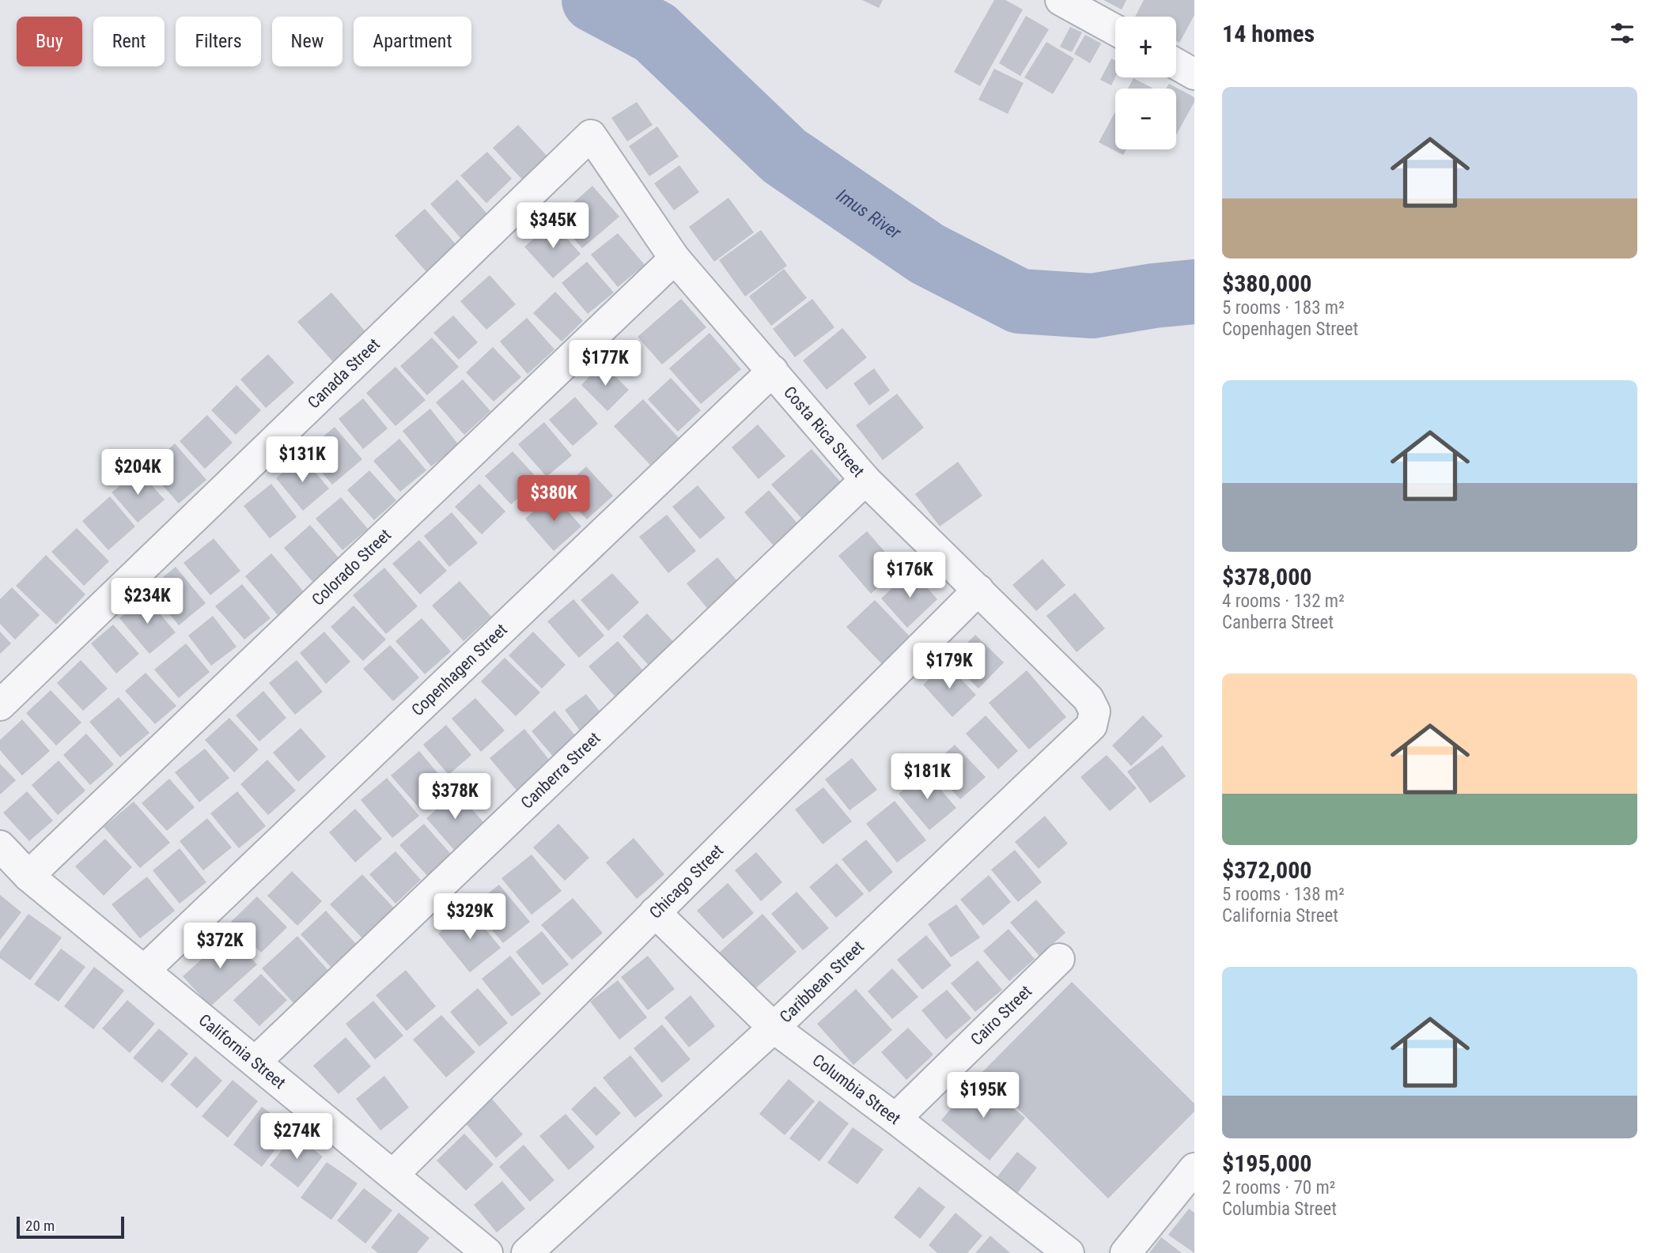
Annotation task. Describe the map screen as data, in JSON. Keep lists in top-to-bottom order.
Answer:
{
  "streets": {
    "street": [
      "Canada Street",
      "Costa Rica Street",
      "Colorado Street",
      "Copenhagen Street",
      "Canberra Street",
      "Chicago Street",
      "Caribbean Street",
      "Cairo Street",
      "California Street",
      "Columbia Street"
    ]
  },
  "crossings": [
    ["Canada Street", "Costa Rica Street"],
    ["Costa Rica Street", "Colorado Street"],
    ["Costa Rica Street", "Copenhagen Street"],
    ["Costa Rica Street", "Canberra Street"],
    ["Costa Rica Street", "Chicago Street"],
    ["Costa Rica Street", "Caribbean Street"],
    ["Colorado Street", "California Street"],
    ["Copenhagen Street", "California Street"],
    ["Canberra Street", "California Street"],
    ["Chicago Street", "California Street"],
    ["Chicago Street", "Columbia Street"],
    ["Caribbean Street", "Columbia Street"],
    ["Cairo Street", "Columbia Street"]
  ],
  "water": ["Imus River"],
  "scale_bar": "20 m",
  "page": {
    "heading": "14 homes",
    "map_buttons": ["+", "−"],
    "chip": [
      "Buy",
      "Rent",
      "Filters",
      "New",
      "Apartment"
    ],
    "list": [
      {
        "name": "$380,000",
        "note": "5 rooms · 183 m² · Copenhagen Street"
      },
      {
        "name": "$378,000",
        "note": "4 rooms · 132 m² · Canberra Street"
      },
      {
        "name": "$372,000",
        "note": "5 rooms · 138 m² · California Street"
      },
      {
        "name": "$195,000",
        "note": "2 rooms · 70 m² · Columbia Street"
      }
    ],
    "price": [
      "$345K",
      "$177K",
      "$131K",
      "$204K",
      "$380K",
      "$176K",
      "$234K",
      "$179K",
      "$181K",
      "$378K",
      "$329K",
      "$372K",
      "$195K",
      "$274K"
    ],
    "scale": "20 m"
  }
}
